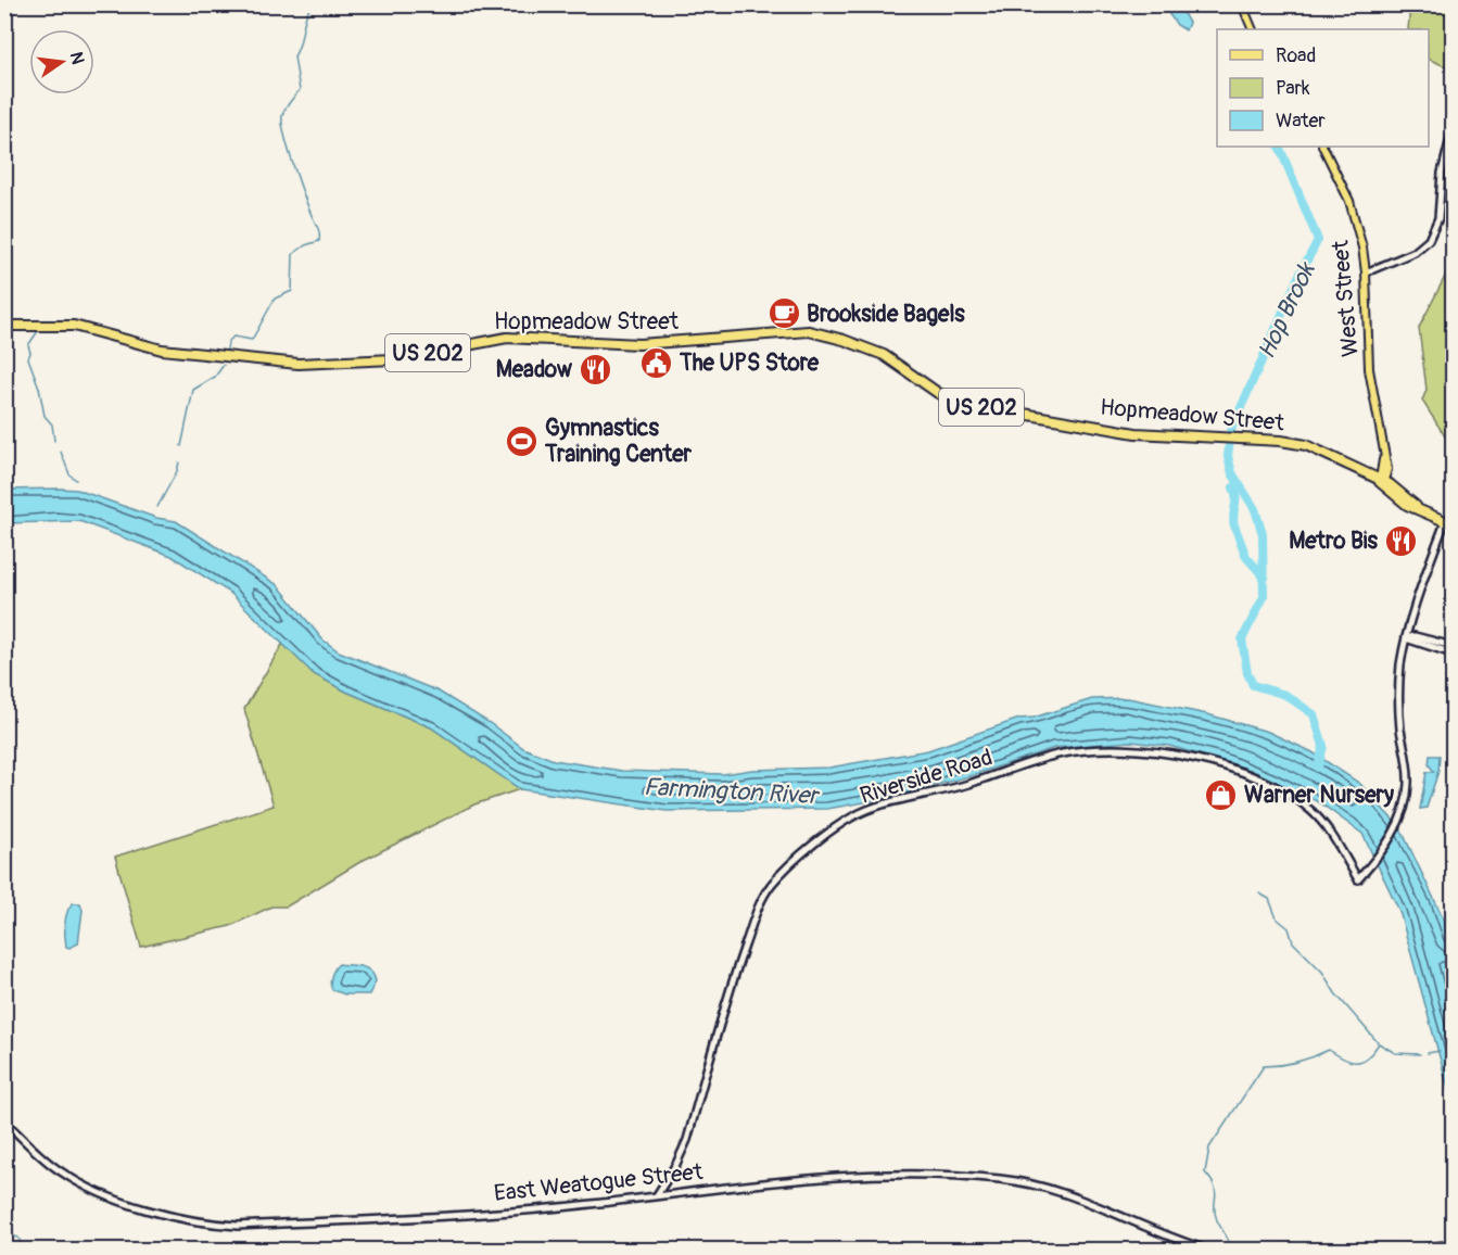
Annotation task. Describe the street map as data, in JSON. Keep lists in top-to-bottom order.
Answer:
{
  "streets": {
    "highway": ["Hopmeadow Street", "US 202"],
    "main road": ["West Street"],
    "street": ["Riverside Road", "East Weatogue Street"]
  },
  "crossings": [
    ["West Street", "Hopmeadow Street"],
    ["Riverside Road", "East Weatogue Street"]
  ],
  "water": ["Hop Brook", "Farmington River"],
  "places": {
    "cafe": ["Brookside Bagels"],
    "public building": ["The UPS Store"],
    "restaurant": ["Meadow", "Metro Bis"],
    "sports": ["Gymnastics Training Center"],
    "shop": ["Warner Nursery"]
  },
  "legend": ["Road", "Park", "Water"],
  "north": "right"
}
